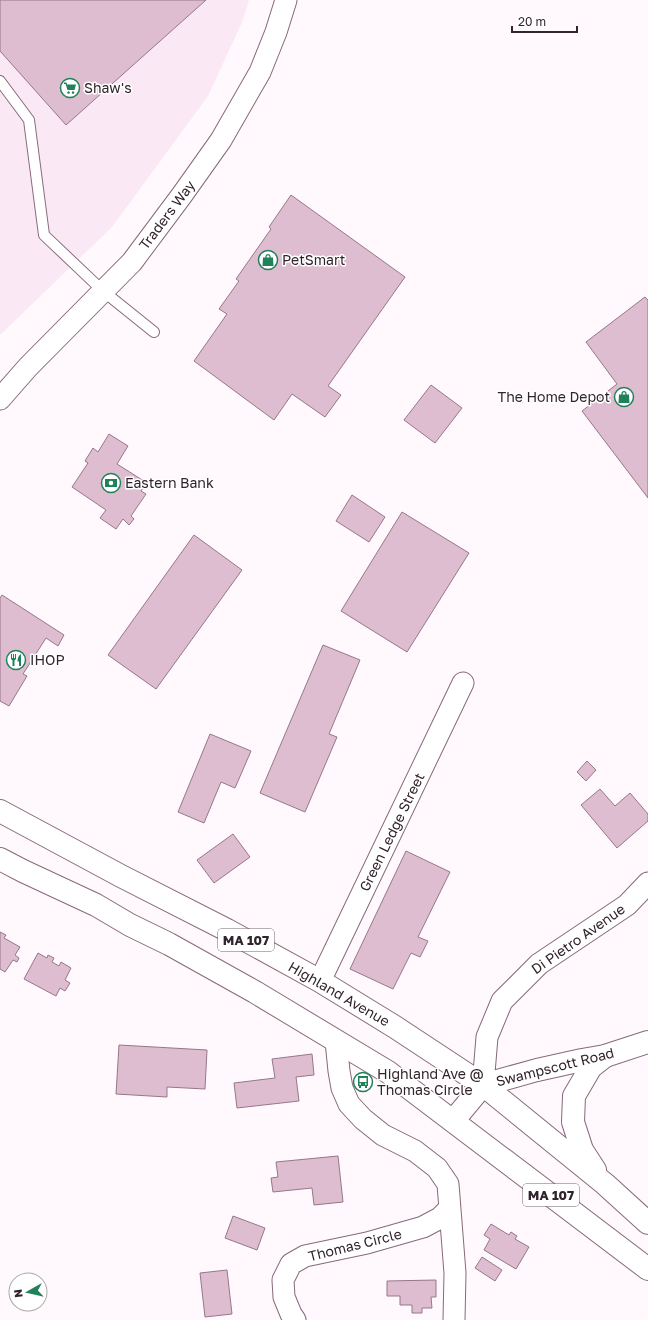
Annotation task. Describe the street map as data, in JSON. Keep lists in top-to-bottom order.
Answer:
{
  "streets": {
    "main road": ["MA 107", "Highland Avenue", "Swampscott Road"],
    "street": [
      "Traders Way",
      "Green Ledge Street",
      "Di Pietro Avenue",
      "Thomas Circle"
    ]
  },
  "crossings": [
    ["Green Ledge Street", "Highland Avenue"],
    ["Di Pietro Avenue", "Highland Avenue"],
    ["Di Pietro Avenue", "Swampscott Road"],
    ["MA 107", "Swampscott Road"],
    ["Highland Avenue", "Swampscott Road"]
  ],
  "places": {
    "supermarket": ["Shaw's"],
    "shop": ["PetSmart", "The Home Depot"],
    "bank": ["Eastern Bank"],
    "restaurant": ["IHOP"],
    "bus stop": ["Highland Ave @ Thomas Circle"]
  },
  "scale_bar": "20 m",
  "north": "left"
}
